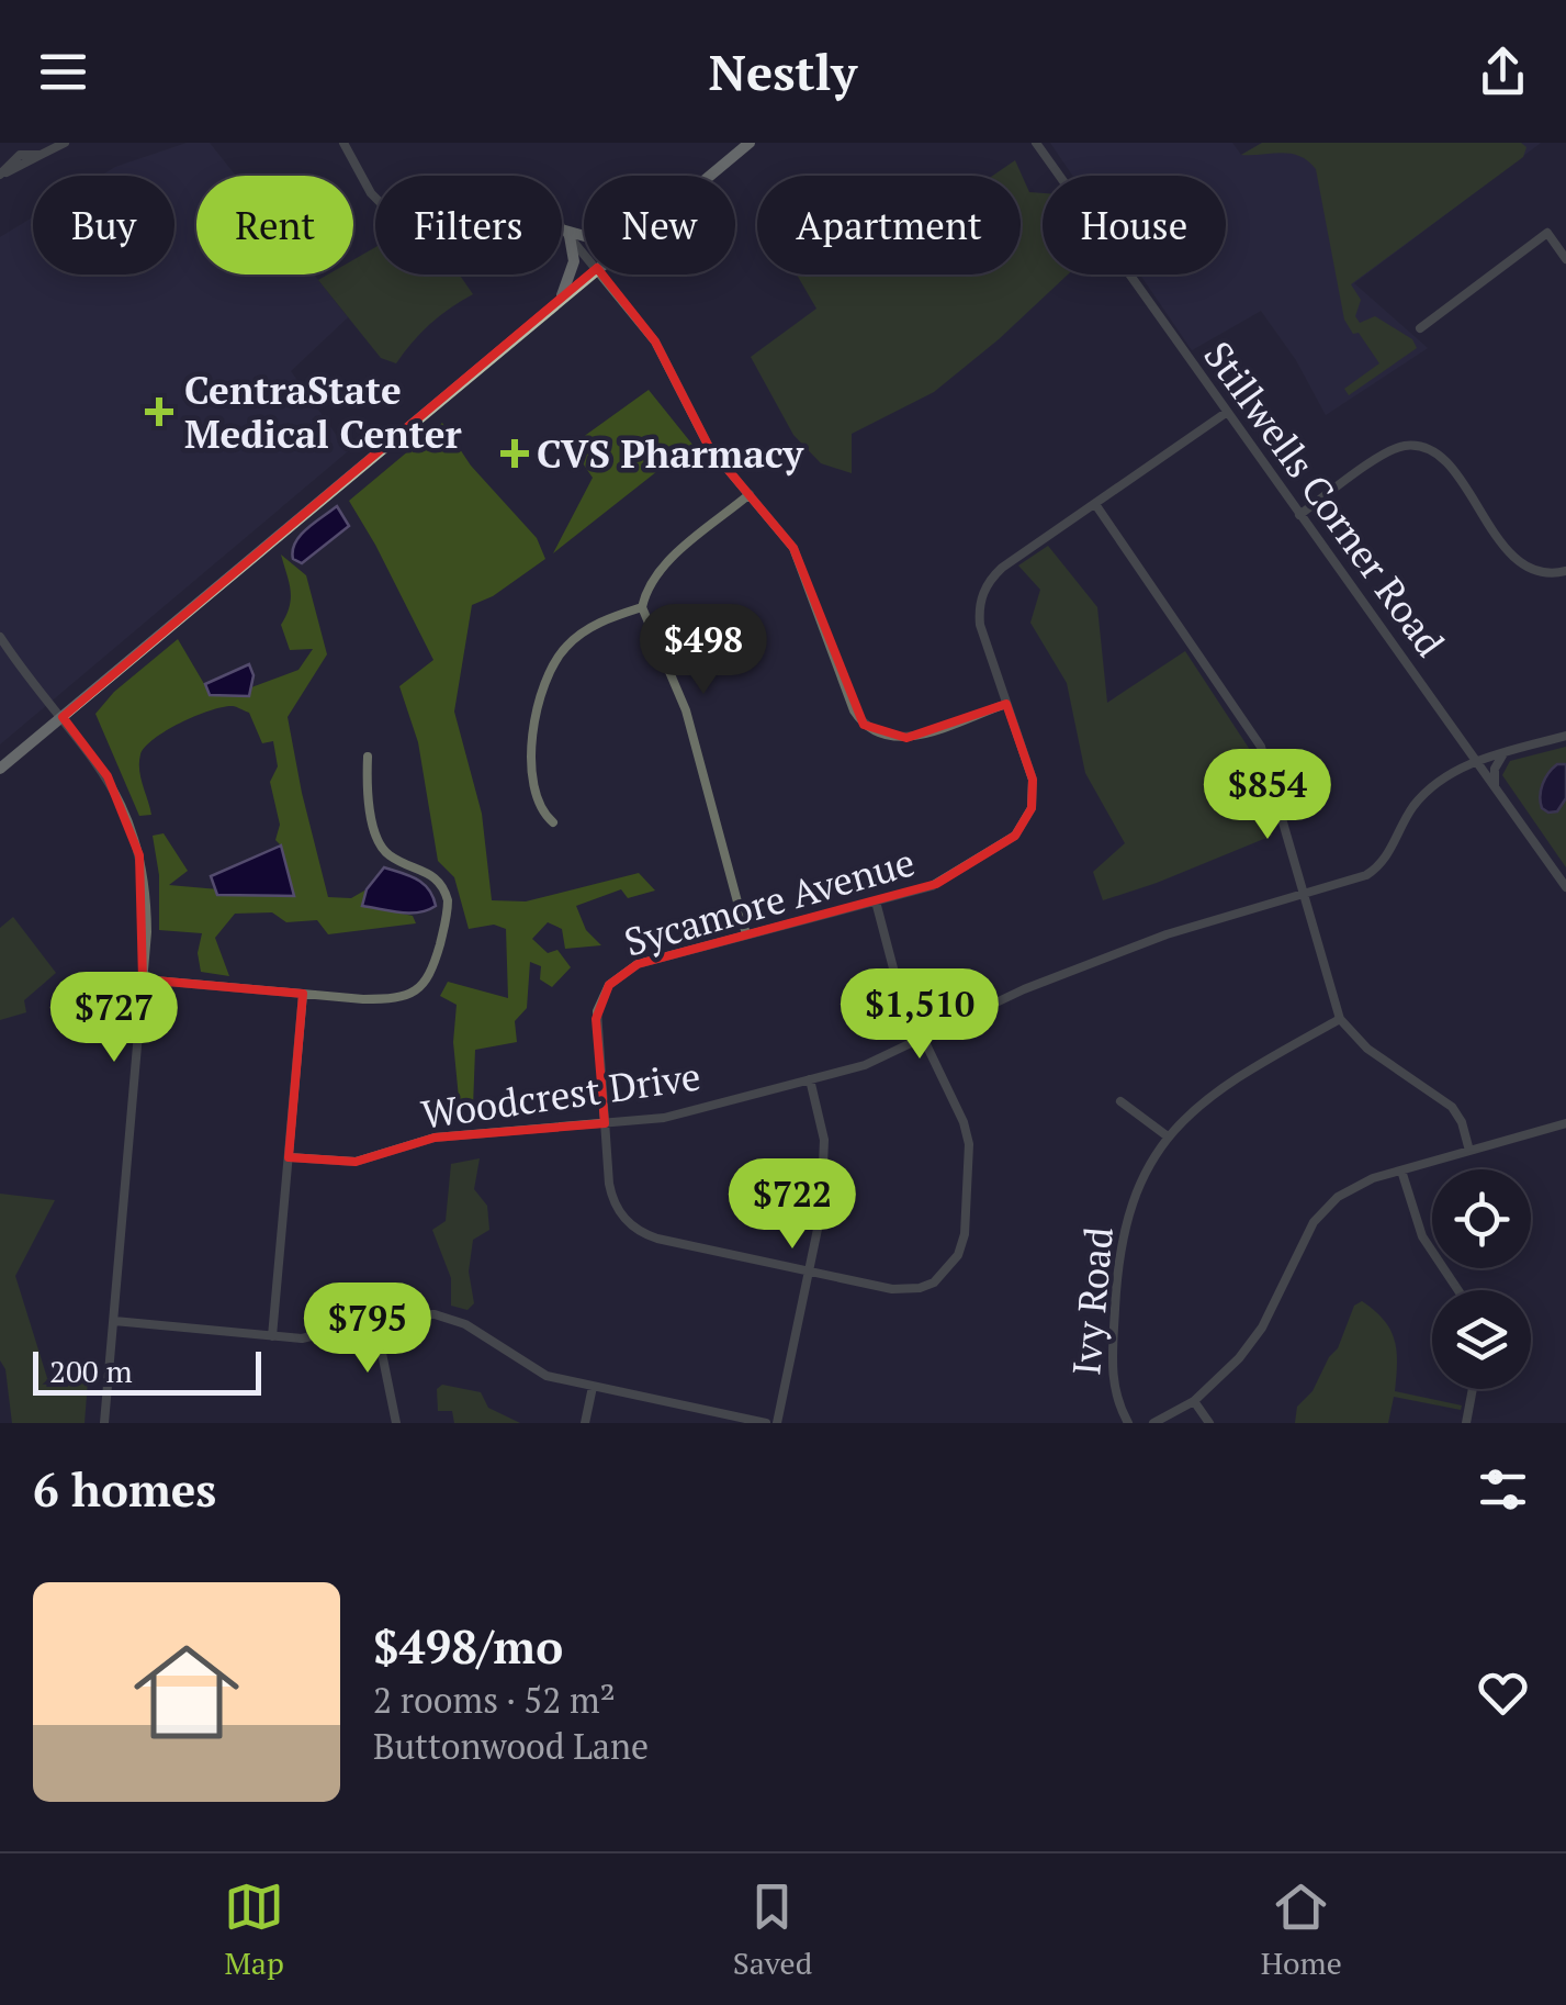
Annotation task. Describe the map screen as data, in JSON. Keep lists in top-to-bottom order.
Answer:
{
  "streets": {
    "street": [
      "Stillwells Corner Road",
      "Sycamore Avenue",
      "Woodcrest Drive",
      "Ivy Road"
    ]
  },
  "crossings": [
    ["Stillwells Corner Road", "Sycamore Avenue"],
    ["Stillwells Corner Road", "Woodcrest Drive"],
    ["Sycamore Avenue", "Woodcrest Drive"]
  ],
  "places": {
    "health": ["CentraState Medical Center", "CVS Pharmacy"]
  },
  "scale_bar": "200 m",
  "page": {
    "header": "Nestly",
    "chip": [
      "Buy",
      "Rent",
      "Filters",
      "New",
      "Apartment",
      "House"
    ],
    "price": [
      "$498",
      "$854",
      "$1,510",
      "$727",
      "$722",
      "$795"
    ],
    "scale": "200 m",
    "heading": "6 homes",
    "list": [
      {
        "name": "$498/mo",
        "note": "2 rooms · 52 m² · Buttonwood Lane"
      }
    ],
    "tabs": ["Map", "Saved", "Home"]
  }
}
